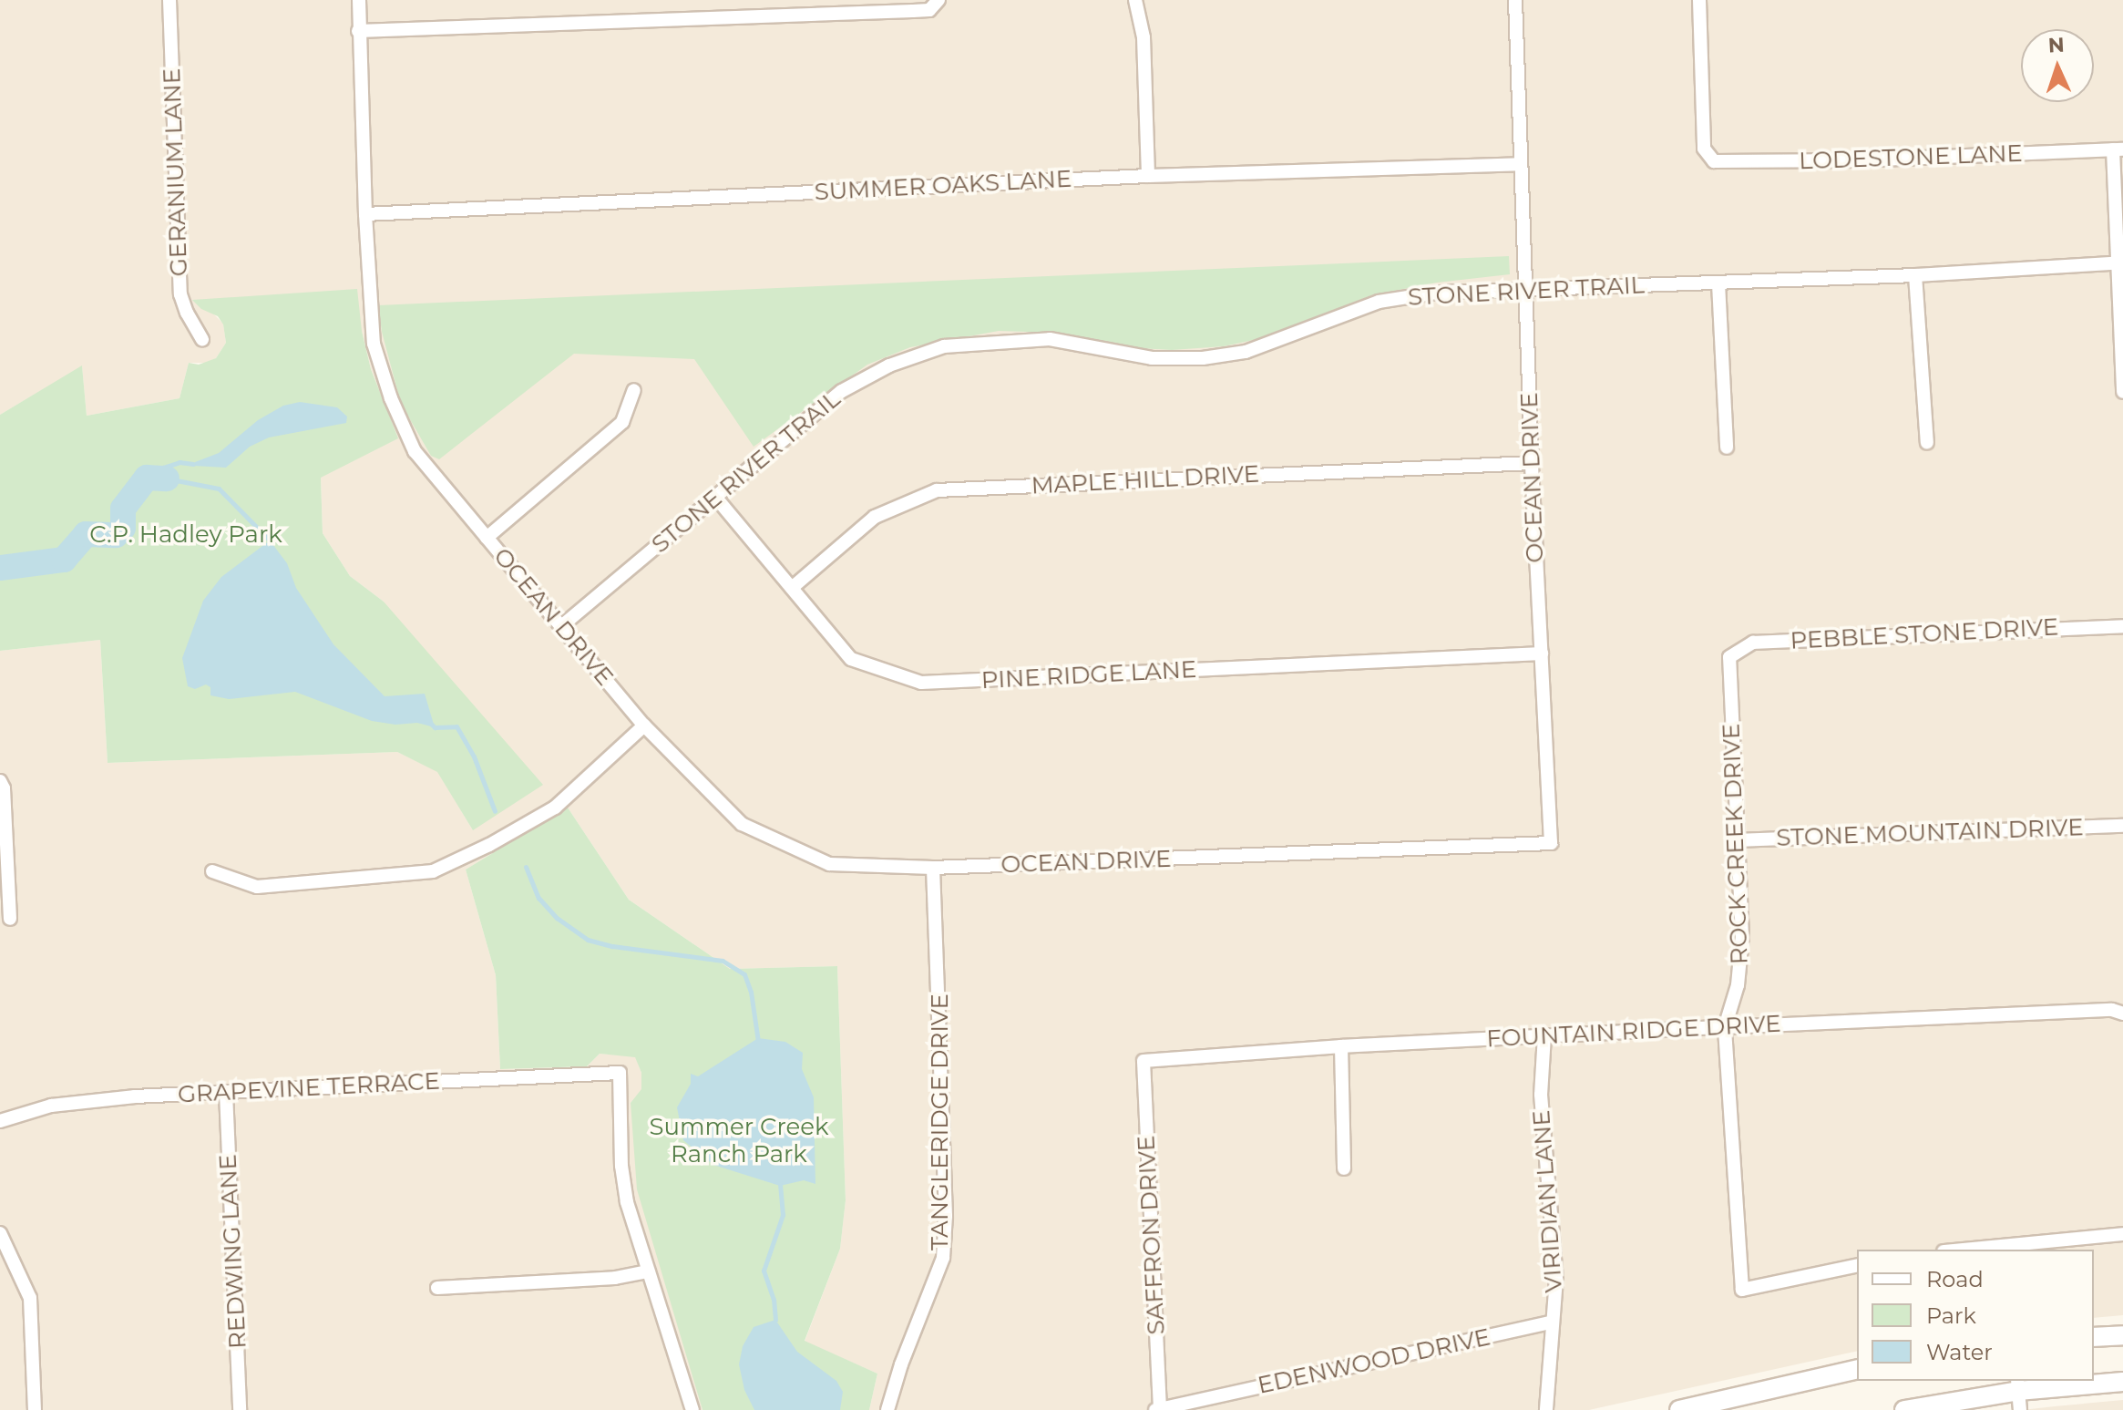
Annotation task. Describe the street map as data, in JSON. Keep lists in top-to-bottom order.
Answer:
{
  "streets": {
    "street": [
      "LODESTONE LANE",
      "GERANIUM LANE",
      "SUMMER OAKS LANE",
      "STONE RIVER TRAIL",
      "OCEAN DRIVE",
      "MAPLE HILL DRIVE",
      "PEBBLE STONE DRIVE",
      "PINE RIDGE LANE",
      "STONE MOUNTAIN DRIVE",
      "ROCK CREEK DRIVE",
      "FOUNTAIN RIDGE DRIVE",
      "GRAPEVINE TERRACE",
      "TANGLERIDGE DRIVE",
      "VIRIDIAN LANE",
      "SAFFRON DRIVE",
      "REDWING LANE",
      "EDENWOOD DRIVE"
    ]
  },
  "crossings": [
    ["SUMMER OAKS LANE", "OCEAN DRIVE"],
    ["STONE RIVER TRAIL", "OCEAN DRIVE"],
    ["STONE RIVER TRAIL", "PINE RIDGE LANE"],
    ["OCEAN DRIVE", "MAPLE HILL DRIVE"],
    ["OCEAN DRIVE", "PINE RIDGE LANE"],
    ["OCEAN DRIVE", "TANGLERIDGE DRIVE"],
    ["MAPLE HILL DRIVE", "PINE RIDGE LANE"],
    ["PEBBLE STONE DRIVE", "ROCK CREEK DRIVE"],
    ["STONE MOUNTAIN DRIVE", "ROCK CREEK DRIVE"],
    ["ROCK CREEK DRIVE", "FOUNTAIN RIDGE DRIVE"],
    ["FOUNTAIN RIDGE DRIVE", "VIRIDIAN LANE"],
    ["FOUNTAIN RIDGE DRIVE", "SAFFRON DRIVE"],
    ["GRAPEVINE TERRACE", "REDWING LANE"],
    ["VIRIDIAN LANE", "EDENWOOD DRIVE"],
    ["SAFFRON DRIVE", "EDENWOOD DRIVE"]
  ],
  "parks": ["C.P. Hadley Park", "Summer Creek Ranch Park"],
  "legend": ["Road", "Park", "Water"],
  "north": "top"
}
